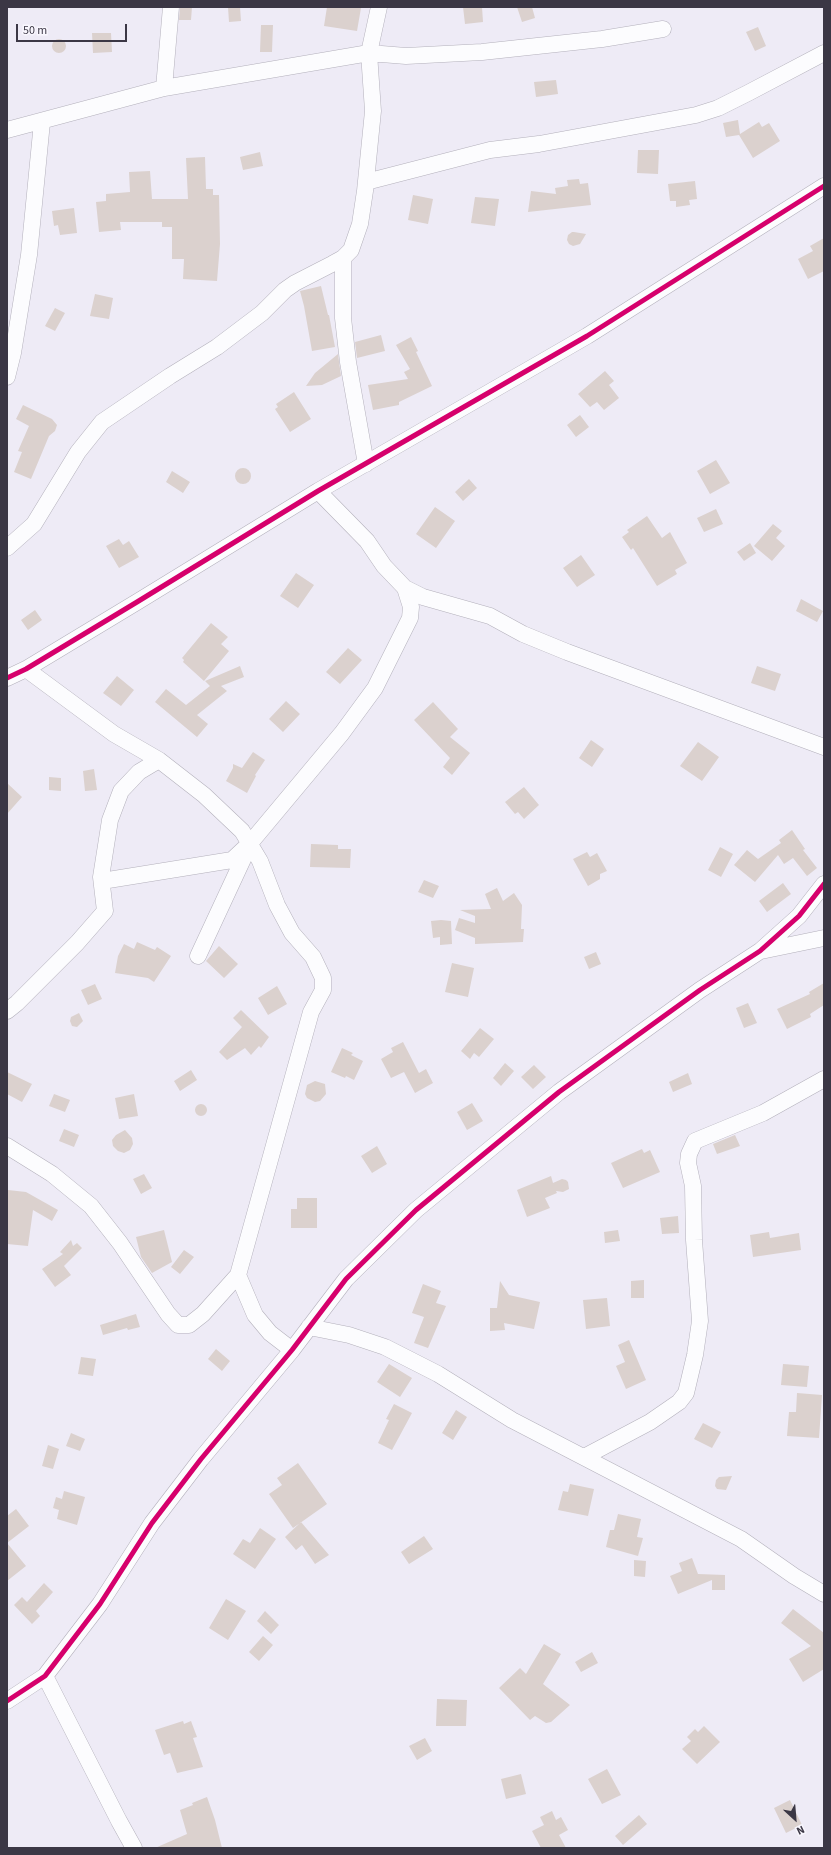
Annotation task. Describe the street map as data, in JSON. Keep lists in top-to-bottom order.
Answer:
{
  "scale_bar": "50 m",
  "north": "bottom right"
}
